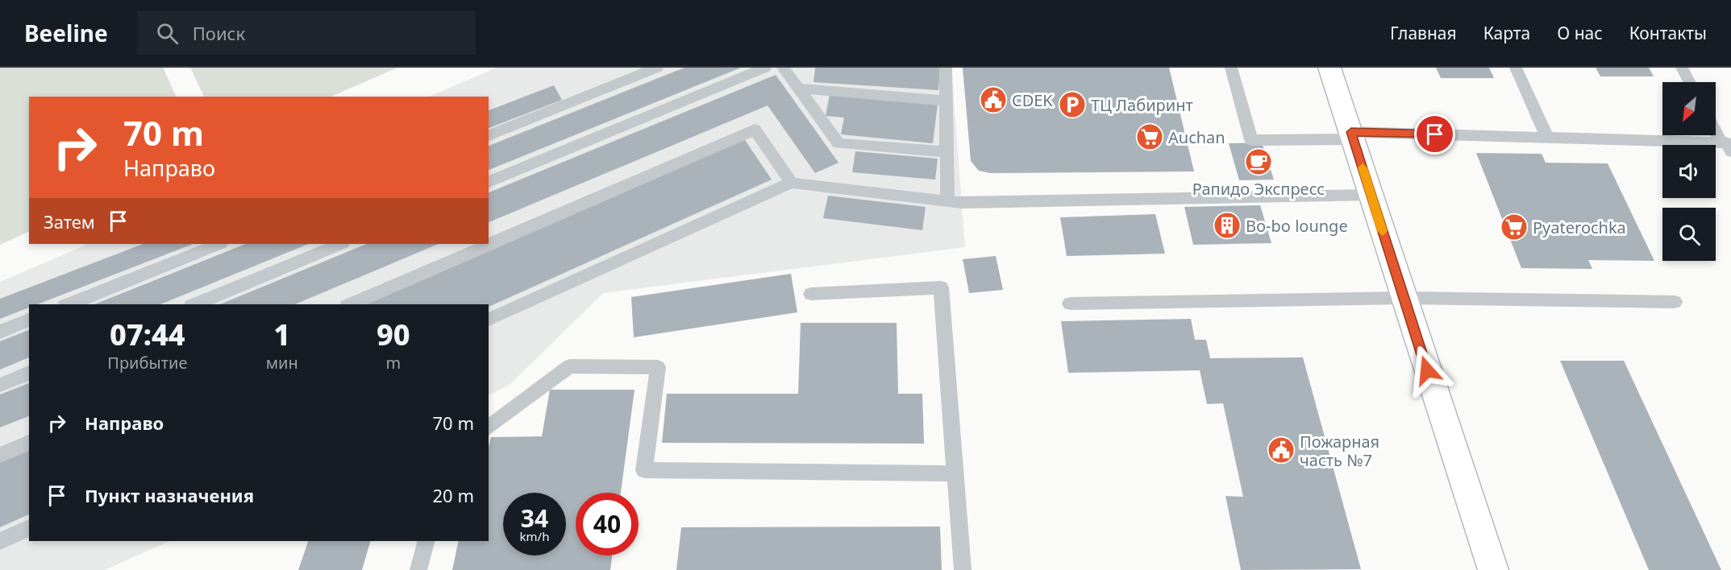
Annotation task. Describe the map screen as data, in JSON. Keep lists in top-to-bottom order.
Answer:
{
  "places": {
    "public building": ["CDEK", "Пожарная часть №7"],
    "parking": ["ТЦ Лабиринт"],
    "supermarket": ["Auchan", "Pyaterochka"],
    "cafe": ["Рапидо Экспресс"],
    "building": ["Bo-bo lounge"]
  },
  "north": "bottom left",
  "page": {
    "header": "Beeline",
    "search": "Поиск",
    "nav": [
      "Главная",
      "Карта",
      "О нас",
      "Контакты"
    ],
    "turn": ["70 m", "Направо"],
    "then": "Затем",
    "eta": [
      "07:44",
      "Прибытие",
      "1",
      "мин",
      "90",
      "m"
    ],
    "list": [
      {
        "name": "Направо",
        "value": "70 m"
      },
      {
        "name": "Пункт назначения",
        "value": "20 m"
      }
    ],
    "speed": "34 km/h",
    "limit": "40"
  }
}
